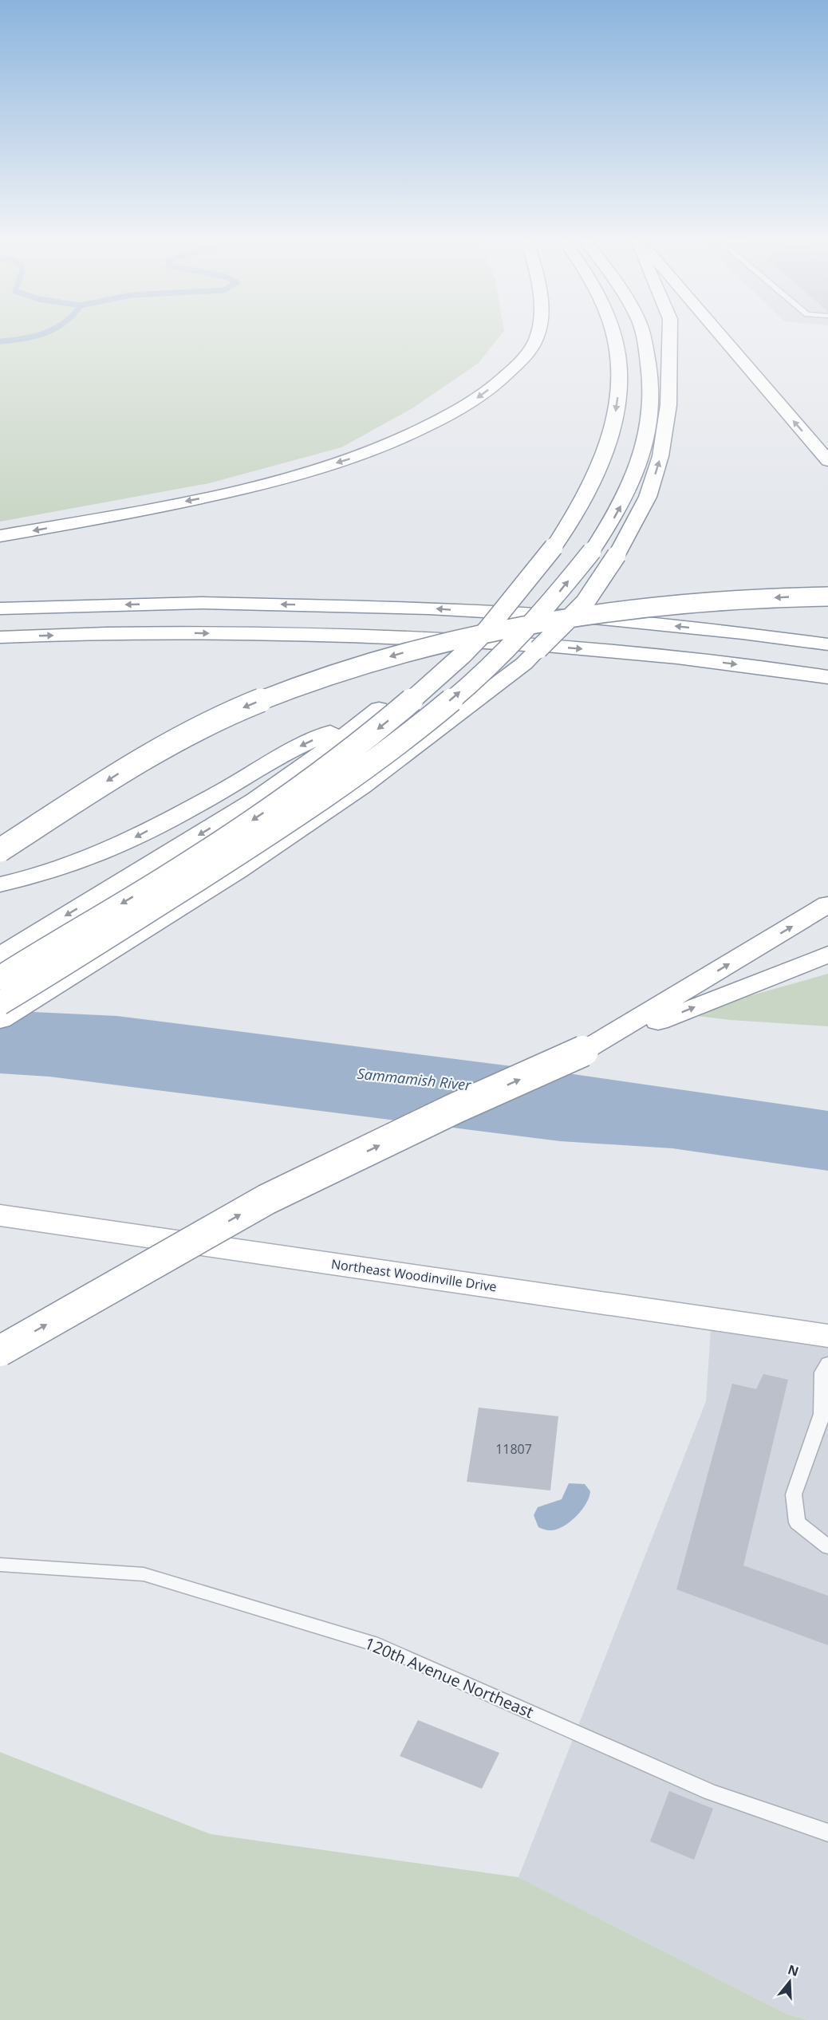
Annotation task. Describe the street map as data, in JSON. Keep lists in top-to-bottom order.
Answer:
{
  "streets": {
    "main road": ["Northeast Woodinville Drive"],
    "lane": ["120th Avenue Northeast"]
  },
  "water": ["Sammamish River"],
  "house_numbers": ["11807"],
  "north": "top"
}
